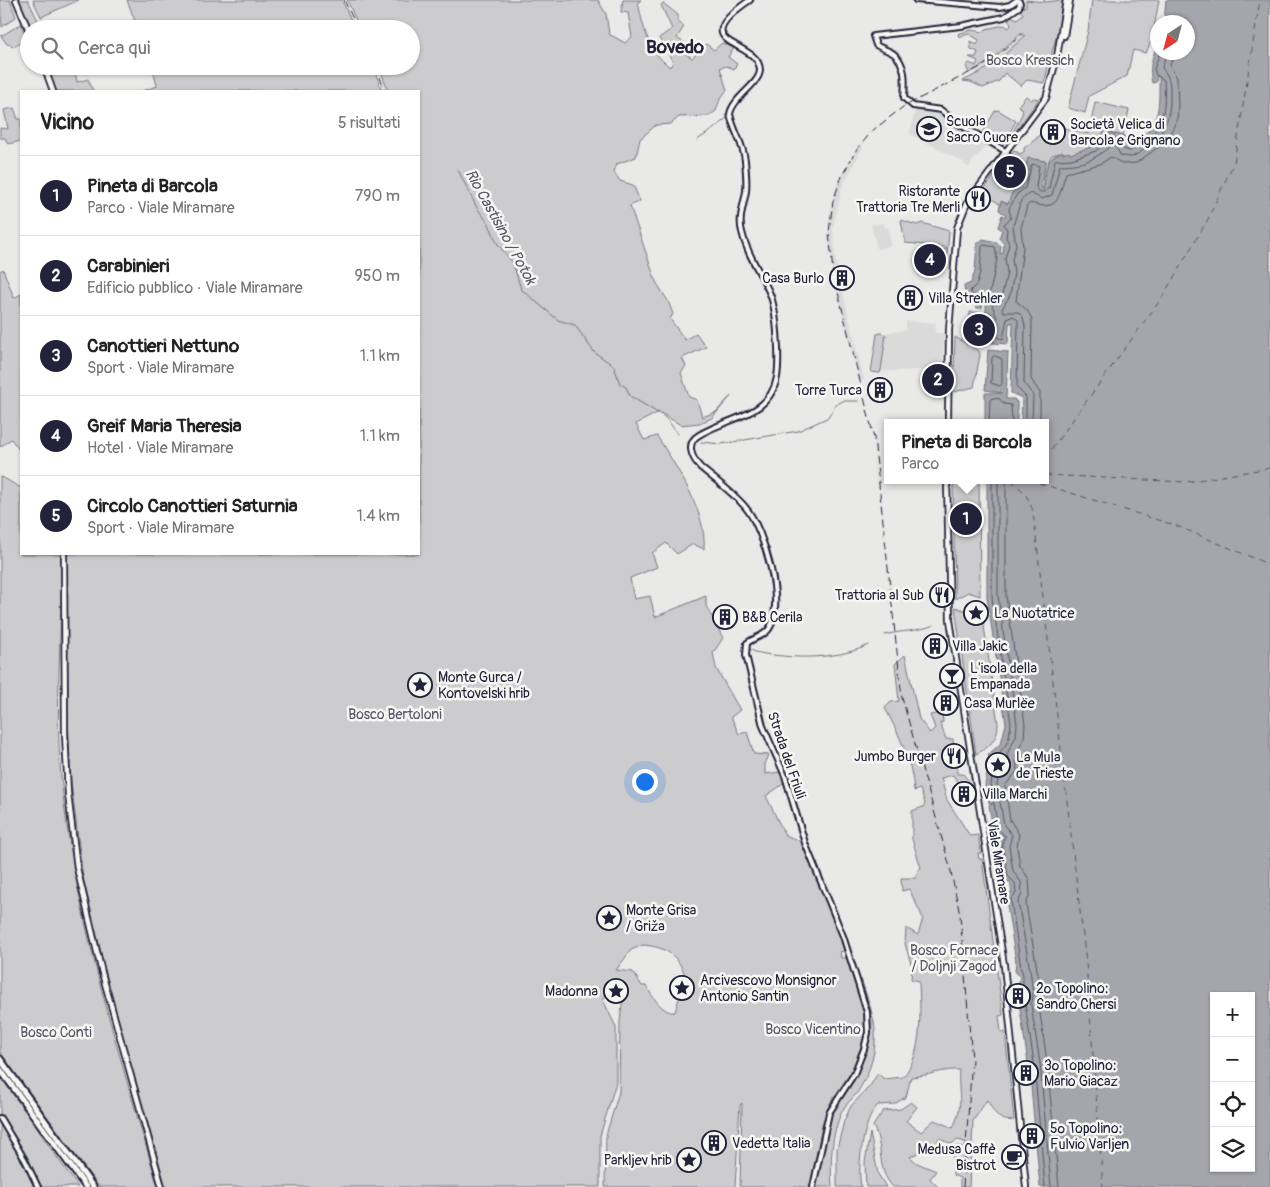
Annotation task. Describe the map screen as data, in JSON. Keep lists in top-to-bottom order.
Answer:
{
  "streets": {
    "main road": ["Strada del Friuli", "Viale Miramare"]
  },
  "districts": ["Bovedo"],
  "water": ["Rio Castisino / Potok"],
  "parks": [
    "Bosco Kressich",
    "Bosco Bertoloni",
    "Bosco Fornace / Doljnji Zagod",
    "Bosco Vicentino",
    "Bosco Conti"
  ],
  "places": {
    "school or university": ["Scuola Sacro Cuore"],
    "building": [
      "Società Velica di Barcola e Grignano",
      "Casa Burlo",
      "Villa Strehler",
      "Torre Turca",
      "B&B Cerila",
      "Villa Jakic",
      "Casa Murlëe",
      "Villa Marchi",
      "2º Topolino: Sandro Chersi",
      "3º Topolino: Mario Giacaz",
      "5º Topolino: Fulvio Varljen",
      "Vedetta Italia"
    ],
    "restaurant": ["Ristorante Trattoria Tre Merli", "Trattoria al Sub", "Jumbo Burger"],
    "place": [
      "La Nuotatrice",
      "Monte Gurca / Kontovelski hrib",
      "La Mula de Trieste",
      "Monte Grisa / Griža",
      "Arcivescovo Monsignor Antonio Santin",
      "Madonna",
      "Parkljev hrib"
    ],
    "bar": ["L'isola della Empanada"],
    "cafe": ["Medusa Caffè Bistrot"]
  },
  "north": "bottom left",
  "page": {
    "search": "Cerca qui",
    "heading": ["Vicino", "5 risultati"],
    "pins": [
      "5",
      "4",
      "3",
      "2",
      "1"
    ],
    "list": [
      {
        "mark": "1",
        "name": "Pineta di Barcola",
        "note": "Parco · Viale Miramare",
        "value": "790 m"
      },
      {
        "mark": "2",
        "name": "Carabinieri",
        "note": "Edificio pubblico · Viale Miramare",
        "value": "950 m"
      },
      {
        "mark": "3",
        "name": "Canottieri Nettuno",
        "note": "Sport · Viale Miramare",
        "value": "1.1 km"
      },
      {
        "mark": "4",
        "name": "Greif Maria Theresia",
        "note": "Hotel · Viale Miramare",
        "value": "1.1 km"
      },
      {
        "mark": "5",
        "name": "Circolo Canottieri Saturnia",
        "note": "Sport · Viale Miramare",
        "value": "1.4 km"
      }
    ],
    "popup": ["Pineta di Barcola", "Parco"],
    "map_buttons": ["+", "−"]
  }
}
